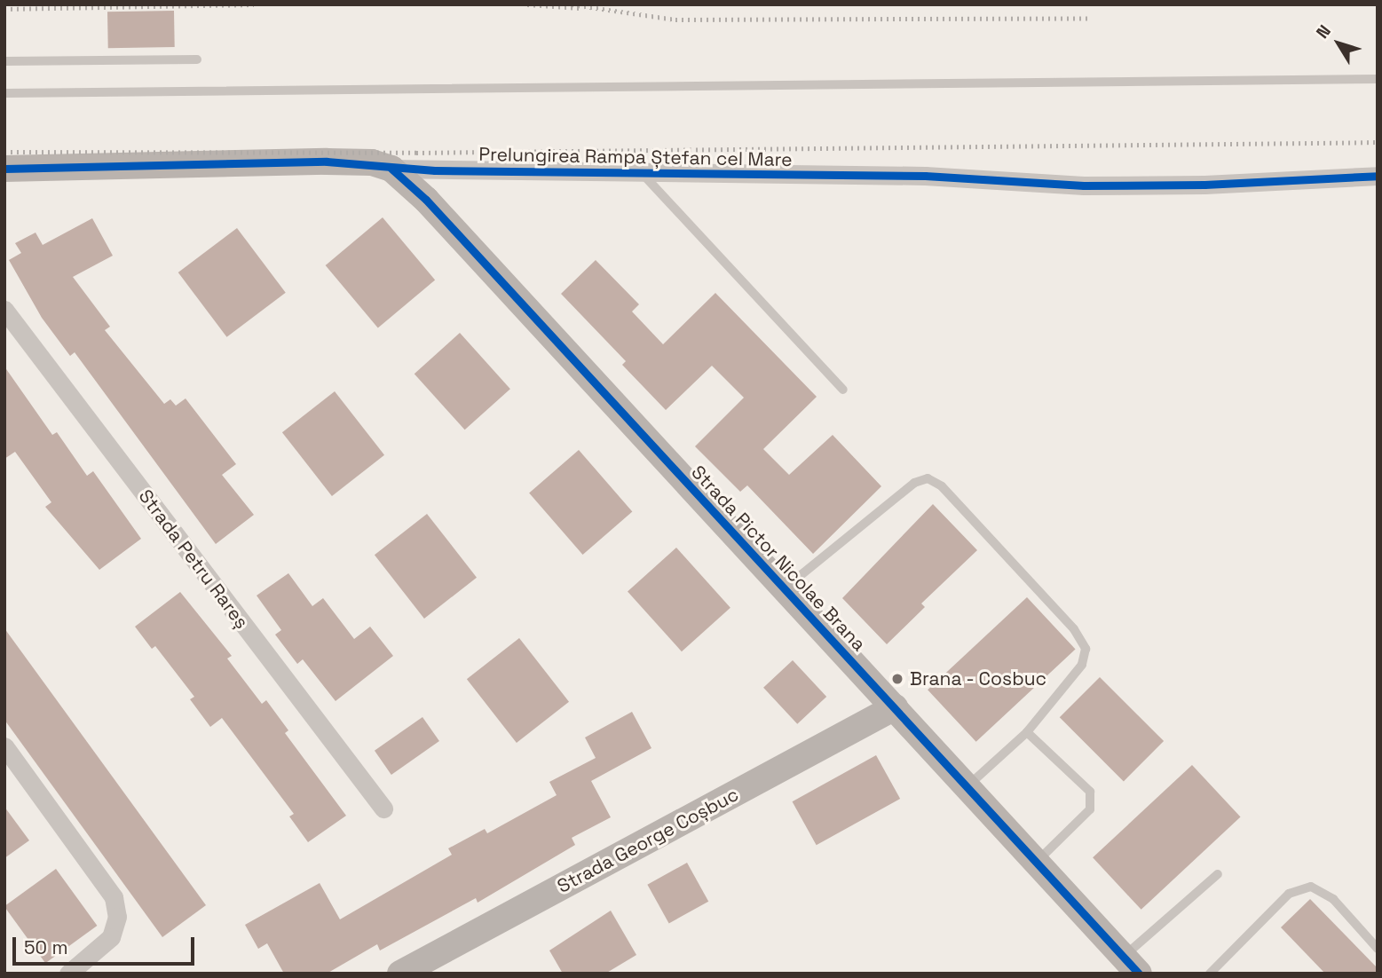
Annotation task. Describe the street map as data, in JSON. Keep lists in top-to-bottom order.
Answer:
{
  "streets": {
    "street": [
      "Prelungirea Rampa Ștefan cel Mare",
      "Strada Pictor Nicolae Brana",
      "Strada Petru Rareș",
      "Strada George Coșbuc"
    ]
  },
  "crossings": [
    ["Prelungirea Rampa Ștefan cel Mare", "Strada Pictor Nicolae Brana"],
    ["Strada Pictor Nicolae Brana", "Strada George Coșbuc"]
  ],
  "places": ["Brana - Cosbuc"],
  "scale_bar": "50 m",
  "north": "top left"
}
